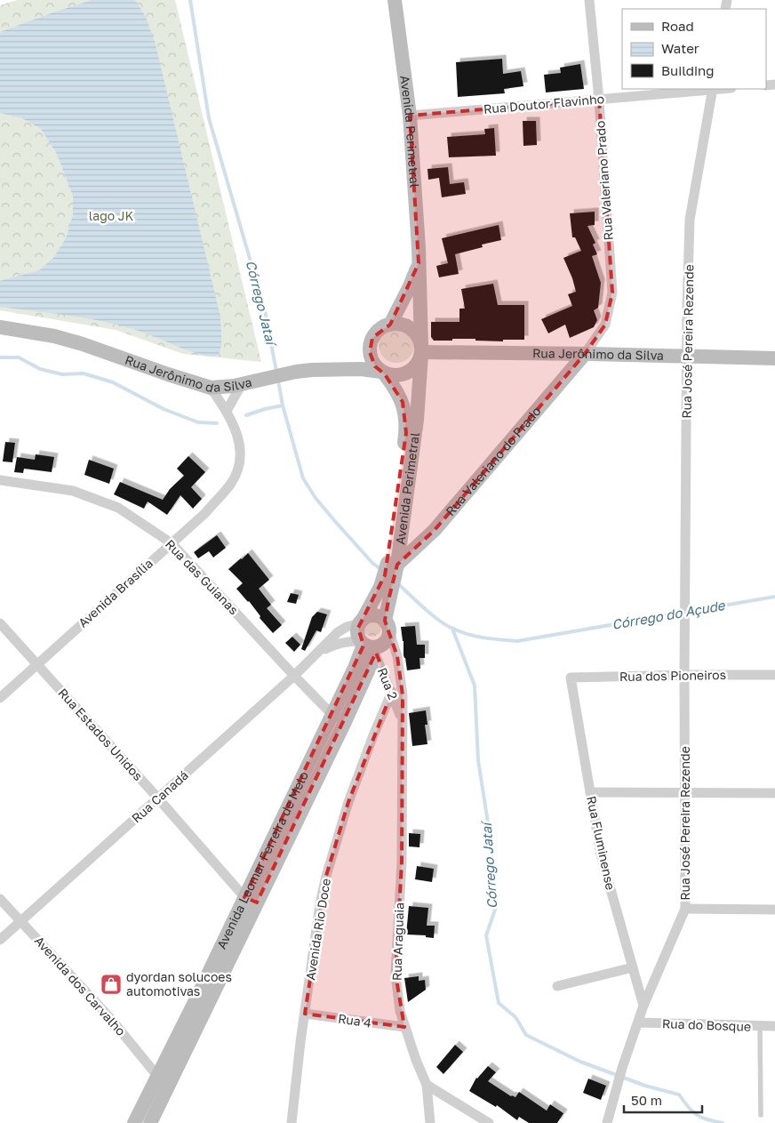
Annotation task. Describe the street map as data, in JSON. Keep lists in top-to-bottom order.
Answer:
{
  "streets": {
    "street": [
      "Rua Doutor Flavinho",
      "Avenida Perimetral",
      "Rua Valeriano Prado",
      "Rua José Pereira Rezende",
      "Rua Jerônimo da Silva",
      "Rua Valeriano do Prado",
      "Rua das Guianas",
      "Avenida Brasília",
      "Rua dos Pioneiros",
      "Rua 2",
      "Rua Estados Unidos",
      "Rua Canadá",
      "Rua Fluminense",
      "Avenida Leomar Ferreira de Melo",
      "Avenida Rio Doce",
      "Rua Araguaia",
      "Avenida dos Carvalho",
      "Rua 4",
      "Rua do Bosque"
    ]
  },
  "crossings": [
    ["Rua Doutor Flavinho", "Avenida Perimetral"],
    ["Rua Doutor Flavinho", "Rua Valeriano Prado"],
    ["Rua Doutor Flavinho", "Rua José Pereira Rezende"],
    ["Avenida Perimetral", "Rua Jerônimo da Silva"],
    ["Avenida Perimetral", "Rua Valeriano do Prado"],
    ["Rua Valeriano Prado", "Rua Jerônimo da Silva"],
    ["Rua Valeriano Prado", "Rua Valeriano do Prado"],
    ["Rua José Pereira Rezende", "Rua Jerônimo da Silva"],
    ["Rua José Pereira Rezende", "Rua dos Pioneiros"],
    ["Rua José Pereira Rezende", "Rua Fluminense"],
    ["Rua José Pereira Rezende", "Rua do Bosque"],
    ["Rua Jerônimo da Silva", "Rua Valeriano do Prado"],
    ["Rua Jerônimo da Silva", "Avenida Brasília"],
    ["Rua das Guianas", "Avenida Brasília"],
    ["Rua das Guianas", "Rua Canadá"],
    ["Rua das Guianas", "Avenida Leomar Ferreira de Melo"],
    ["Avenida Brasília", "Rua Estados Unidos"],
    ["Rua dos Pioneiros", "Rua Fluminense"],
    ["Rua 2", "Rua Canadá"],
    ["Rua 2", "Avenida Leomar Ferreira de Melo"],
    ["Rua 2", "Avenida Rio Doce"],
    ["Rua 2", "Rua Araguaia"],
    ["Rua Estados Unidos", "Rua Canadá"],
    ["Rua Estados Unidos", "Avenida Leomar Ferreira de Melo"],
    ["Rua Canadá", "Avenida Leomar Ferreira de Melo"],
    ["Rua Canadá", "Rua Araguaia"],
    ["Rua Canadá", "Avenida dos Carvalho"],
    ["Avenida Leomar Ferreira de Melo", "Rua Araguaia"],
    ["Avenida Leomar Ferreira de Melo", "Avenida dos Carvalho"],
    ["Avenida Rio Doce", "Rua 4"],
    ["Rua Araguaia", "Rua 4"]
  ],
  "water": ["Córrego Jataí", "Córrego do Açude"],
  "parks": ["lago JK"],
  "places": {
    "shop": ["dyordan solucoes automotivas"]
  },
  "legend": ["Road", "Water", "Building"],
  "scale_bar": "50 m"
}
